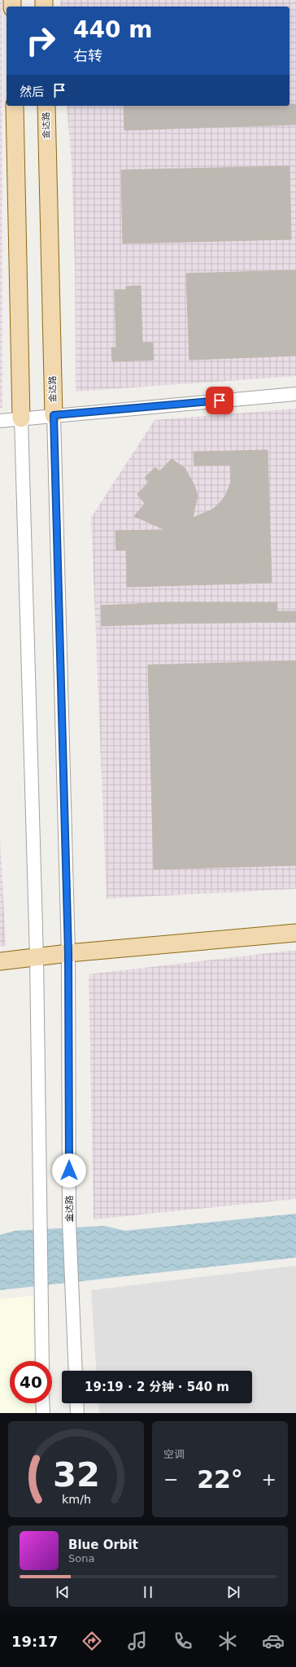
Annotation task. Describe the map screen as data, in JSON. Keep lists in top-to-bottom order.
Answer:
{
  "streets": {
    "main road": ["金达路"]
  },
  "page": {
    "turn": ["440 m", "右转"],
    "then": "然后",
    "limit": "40",
    "trip": "19:19 · 2 分钟 · 540 m",
    "tile": "空调",
    "heat": ["−", "22°", "+"],
    "song": ["Blue Orbit", "Sona"],
    "tabs": "19:17",
    "gauge": ["32", "km/h"]
  }
}
